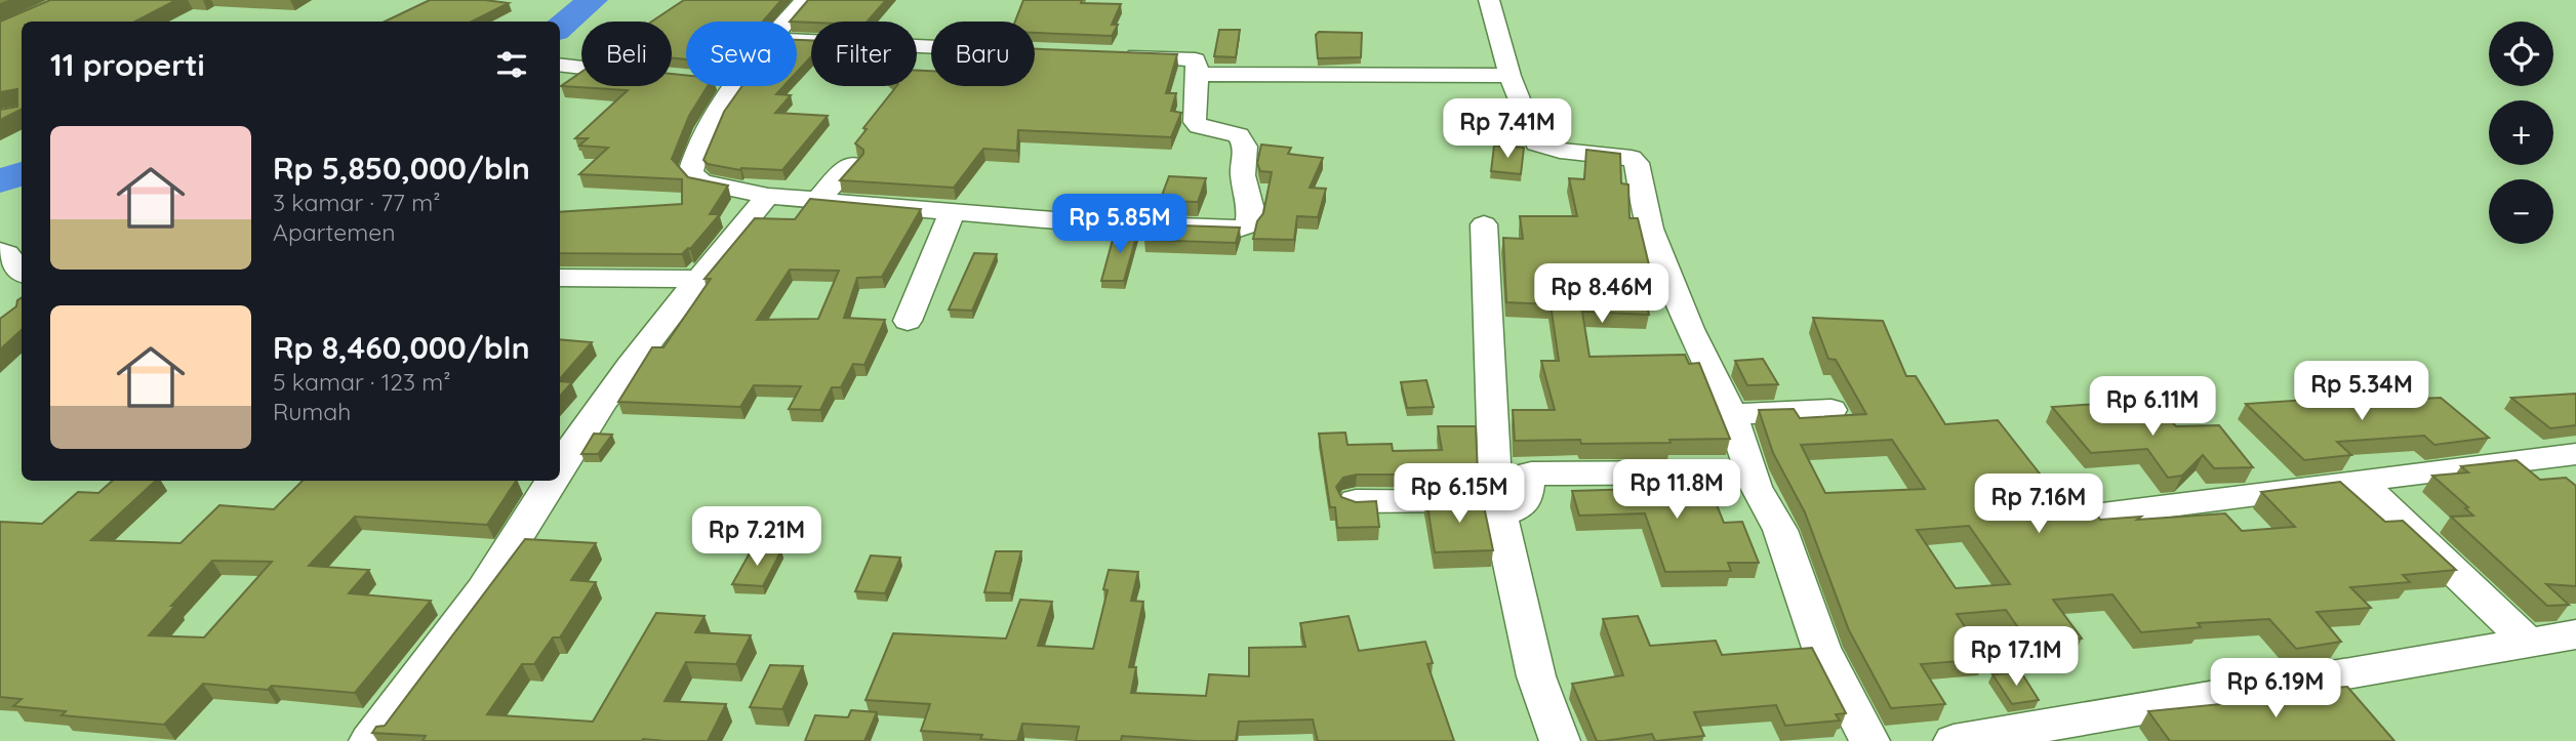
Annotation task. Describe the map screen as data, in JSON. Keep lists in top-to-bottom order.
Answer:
{
  "page": {
    "map_buttons": ["+", "−"],
    "chip": [
      "Beli",
      "Sewa",
      "Filter",
      "Baru"
    ],
    "heading": "11 properti",
    "price": [
      "Rp 7.41M",
      "Rp 5.85M",
      "Rp 8.46M",
      "Rp 5.34M",
      "Rp 6.11M",
      "Rp 11.8M",
      "Rp 6.15M",
      "Rp 7.16M",
      "Rp 7.21M",
      "Rp 17.1M",
      "Rp 6.19M"
    ],
    "list": [
      {
        "name": "Rp 5,850,000/bln",
        "note": "3 kamar · 77 m² · Apartemen"
      },
      {
        "name": "Rp 8,460,000/bln",
        "note": "5 kamar · 123 m² · Rumah"
      }
    ]
  }
}
